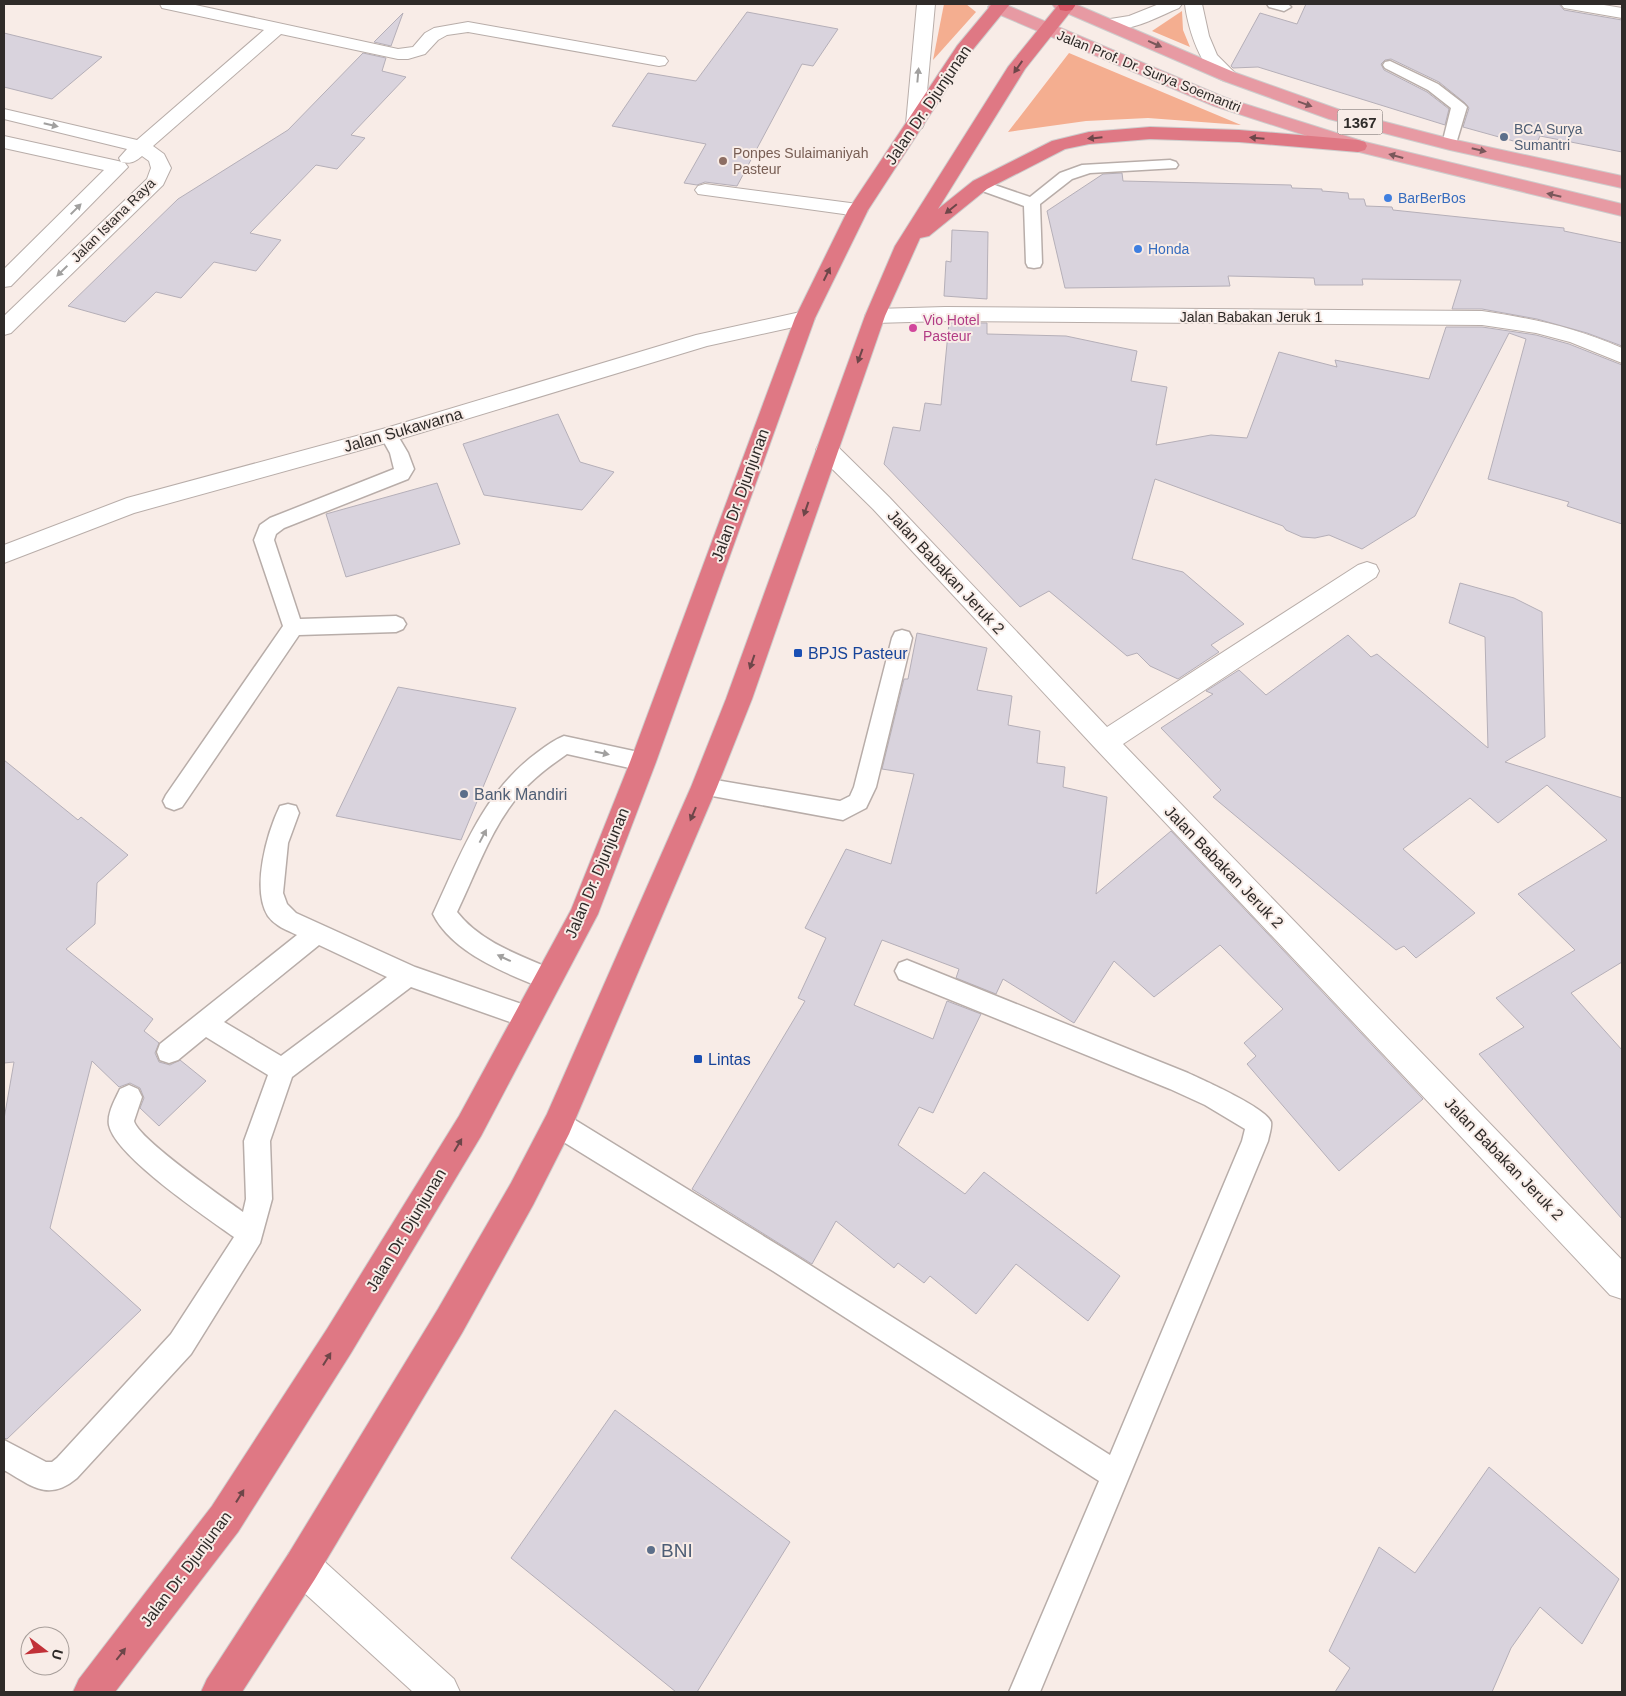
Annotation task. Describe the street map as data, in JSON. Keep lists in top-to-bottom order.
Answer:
{
  "streets": {
    "highway": ["Jalan Dr. Djunjunan"],
    "main road": ["Jalan Prof. Dr. Surya Soemantri", "1367"],
    "street": [
      "Jalan Istana Raya",
      "Jalan Babakan Jeruk 1",
      "Jalan Sukawarna",
      "Jalan Babakan Jeruk 2"
    ]
  },
  "crossings": [
    ["Jalan Prof. Dr. Surya Soemantri", "Jalan Dr. Djunjunan"],
    ["Jalan Dr. Djunjunan", "Jalan Sukawarna"]
  ],
  "places": {
    "other": [
      "BCA Surya Sumantri",
      "Ponpes Sulaimaniyah Pasteur",
      "BarBerBos",
      "Honda",
      "Vio Hotel Pasteur",
      "Bank Mandiri",
      "BNI"
    ],
    "transit": ["BPJS Pasteur", "Lintas"]
  },
  "north": "right"
}
